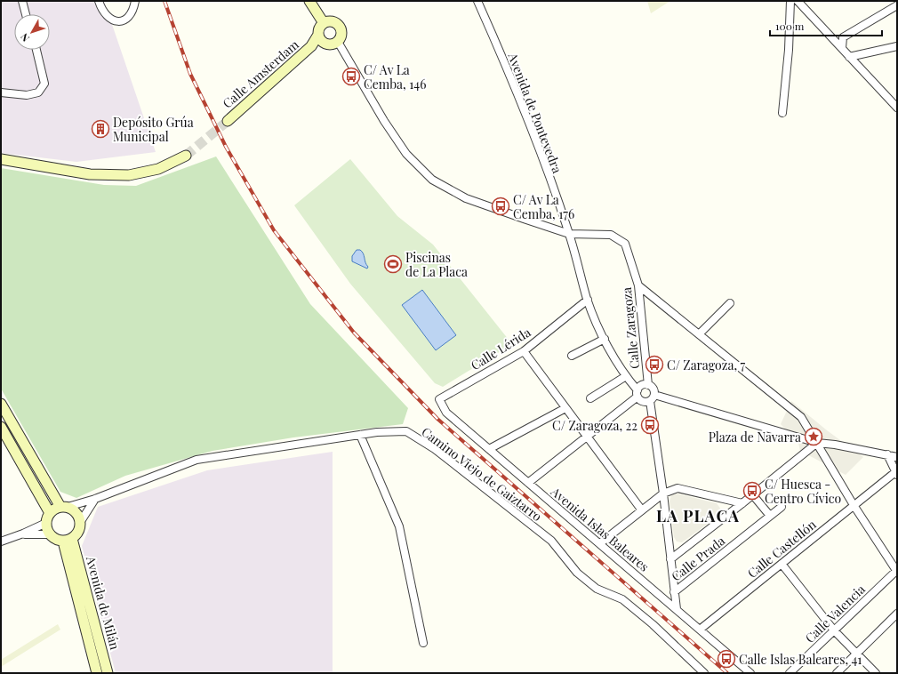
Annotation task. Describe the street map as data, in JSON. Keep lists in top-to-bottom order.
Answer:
{
  "streets": {
    "street": [
      "Calle Amsterdam",
      "Avenida de Pontevedra",
      "Calle Zaragoza",
      "Calle Lérida",
      "Camino Viejo de Gaiztarro",
      "Avenida Islas Baleares",
      "Calle Castellón",
      "Calle Prada",
      "Avenida de Milán",
      "Calle Valencia"
    ]
  },
  "crossings": [
    ["Calle Amsterdam", "Calle Zaragoza"],
    ["Avenida de Pontevedra", "Calle Zaragoza"],
    ["Avenida de Pontevedra", "Calle Lérida"],
    ["Calle Lérida", "Avenida Islas Baleares"],
    ["Camino Viejo de Gaiztarro", "Avenida de Milán"],
    ["Avenida Islas Baleares", "Calle Castellón"]
  ],
  "districts": ["LA PLACA"],
  "places": {
    "bus stop": [
      "C/ Av La Cemba, 146",
      "C/ Av La Cemba, 176",
      "C/ Zaragoza, 7",
      "C/ Zaragoza, 22",
      "C/ Huesca - Centro Cívico",
      "Calle Islas Baleares, 41"
    ],
    "building": ["Depósito Grúa Municipal"],
    "sports": ["Piscinas de La Placa"],
    "place": ["Plaza de Navarra"]
  },
  "scale_bar": "100 m",
  "north": "bottom left"
}
